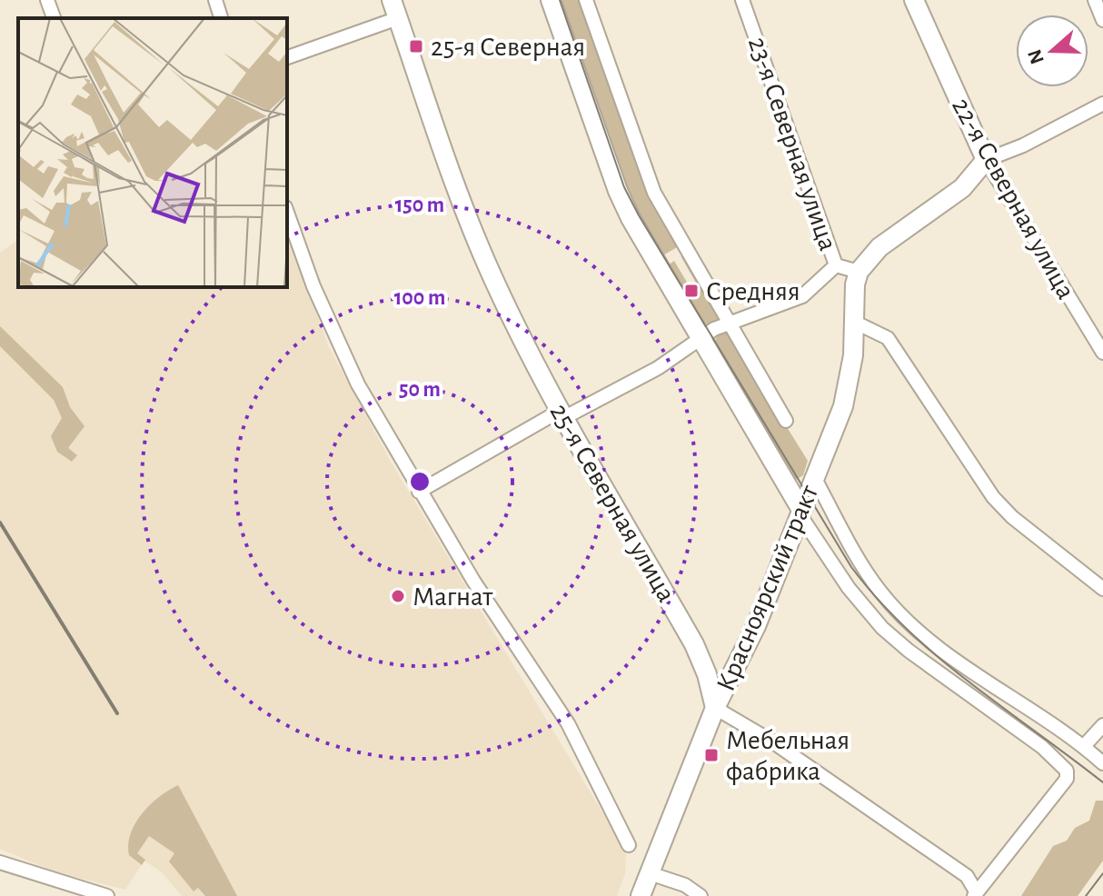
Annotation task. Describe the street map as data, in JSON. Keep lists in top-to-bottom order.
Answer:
{
  "streets": {
    "main road": ["22-я Северная улица", "25-я Северная улица", "Красноярский тракт"],
    "street": ["23-я Северная улица"]
  },
  "crossings": [
    ["23-я Северная улица", "Красноярский тракт"],
    ["25-я Северная улица", "Красноярский тракт"]
  ],
  "places": {
    "transit": ["25-я Северная", "Средняя", "Мебельная фабрика"],
    "other": ["Магнат"]
  },
  "north": "left",
  "rings": ["150 m", "100 m", "50 m"]
}
